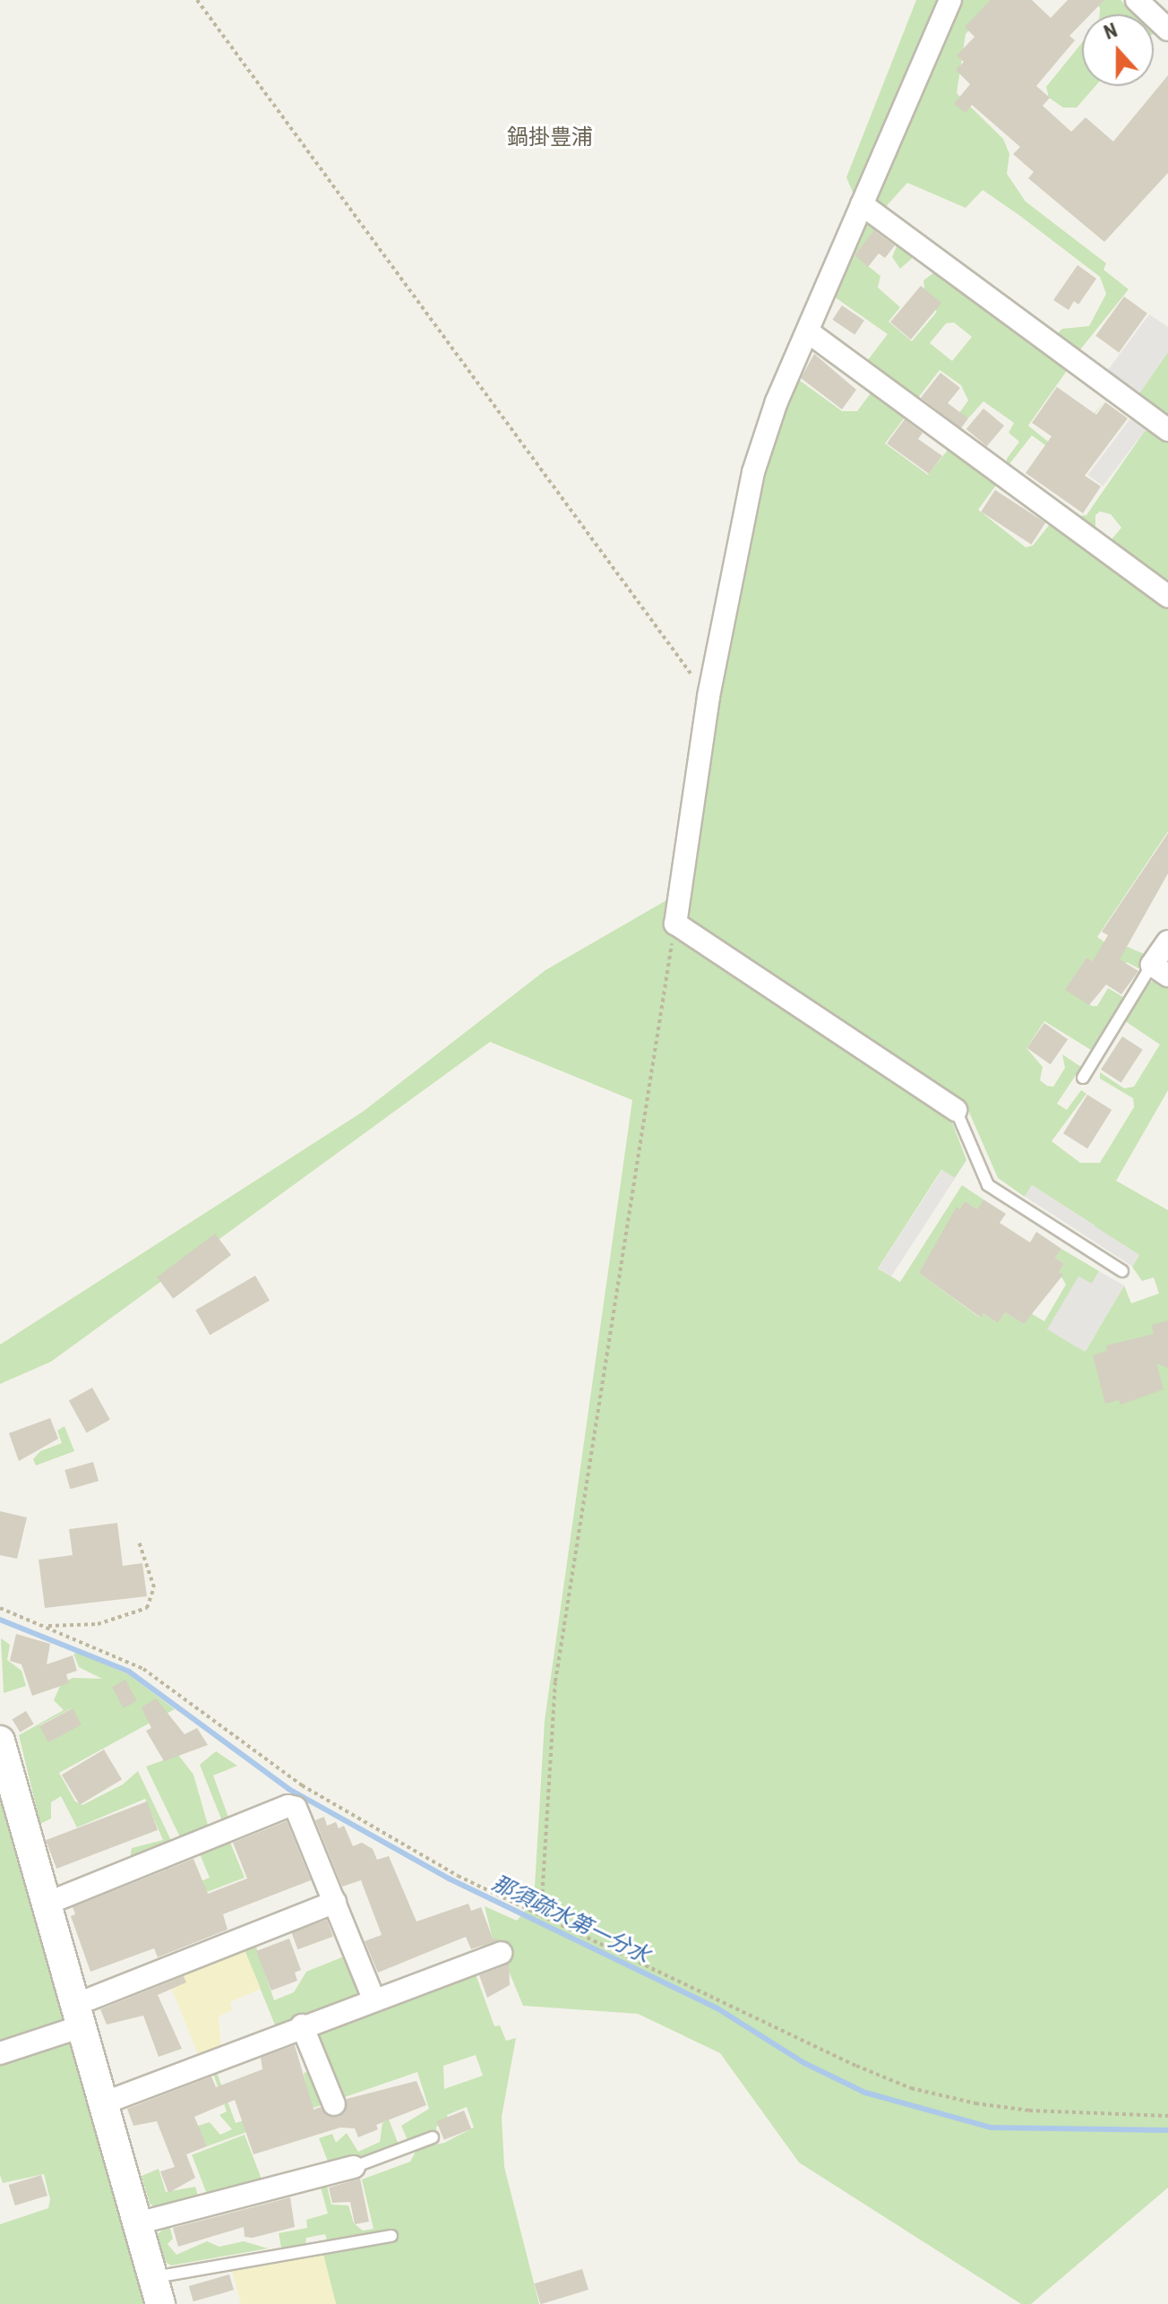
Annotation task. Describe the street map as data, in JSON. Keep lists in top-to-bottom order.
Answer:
{
  "districts": ["鍋掛豊浦"],
  "water": ["那須疏水第一分水"],
  "north": "top"
}
